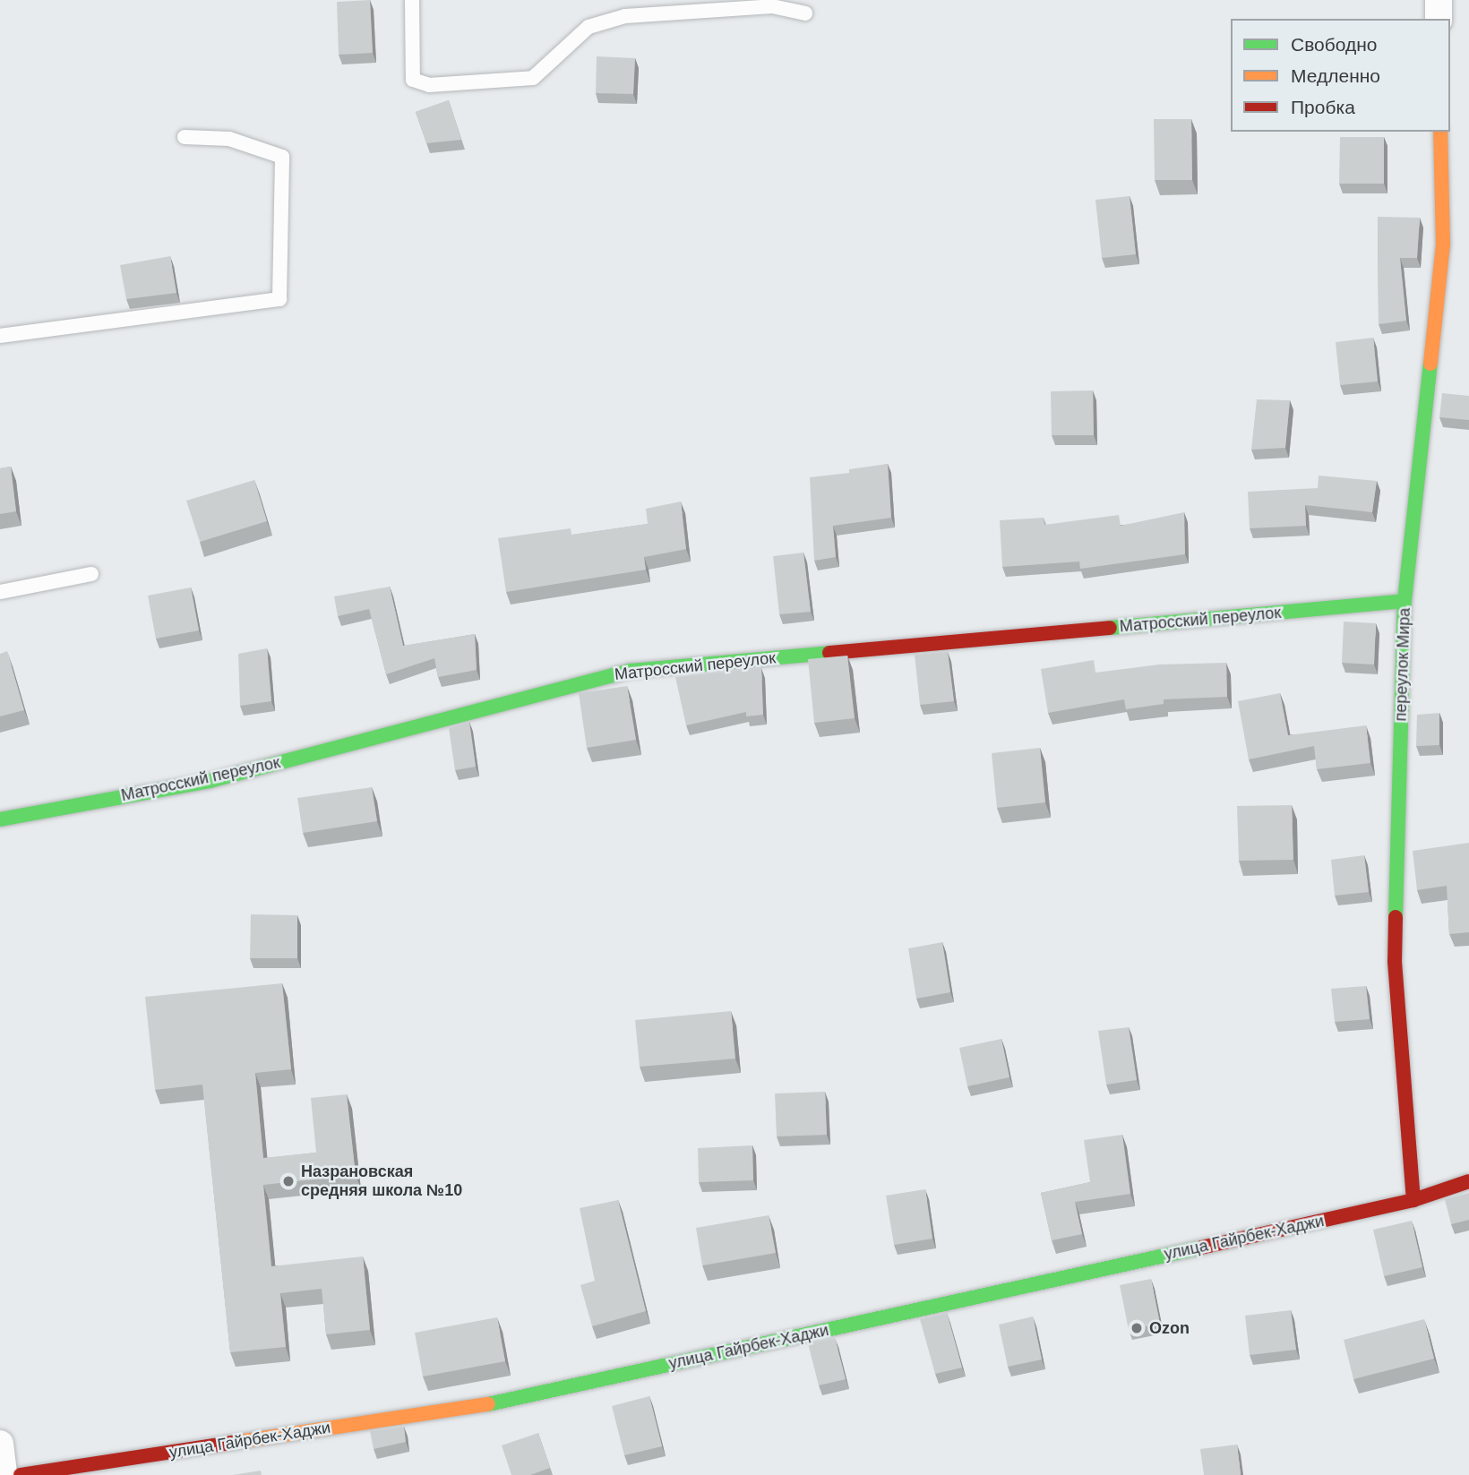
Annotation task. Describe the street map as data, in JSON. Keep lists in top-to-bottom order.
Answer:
{
  "streets": {
    "street": ["Матросский переулок", "переулок Мира", "улица Гайрбек-Хаджи"]
  },
  "crossings": [
    ["Матросский переулок", "переулок Мира"],
    ["переулок Мира", "улица Гайрбек-Хаджи"]
  ],
  "places": ["Назрановская средняя школа №10", "Ozon"],
  "legend": ["Свободно", "Медленно", "Пробка"]
}
